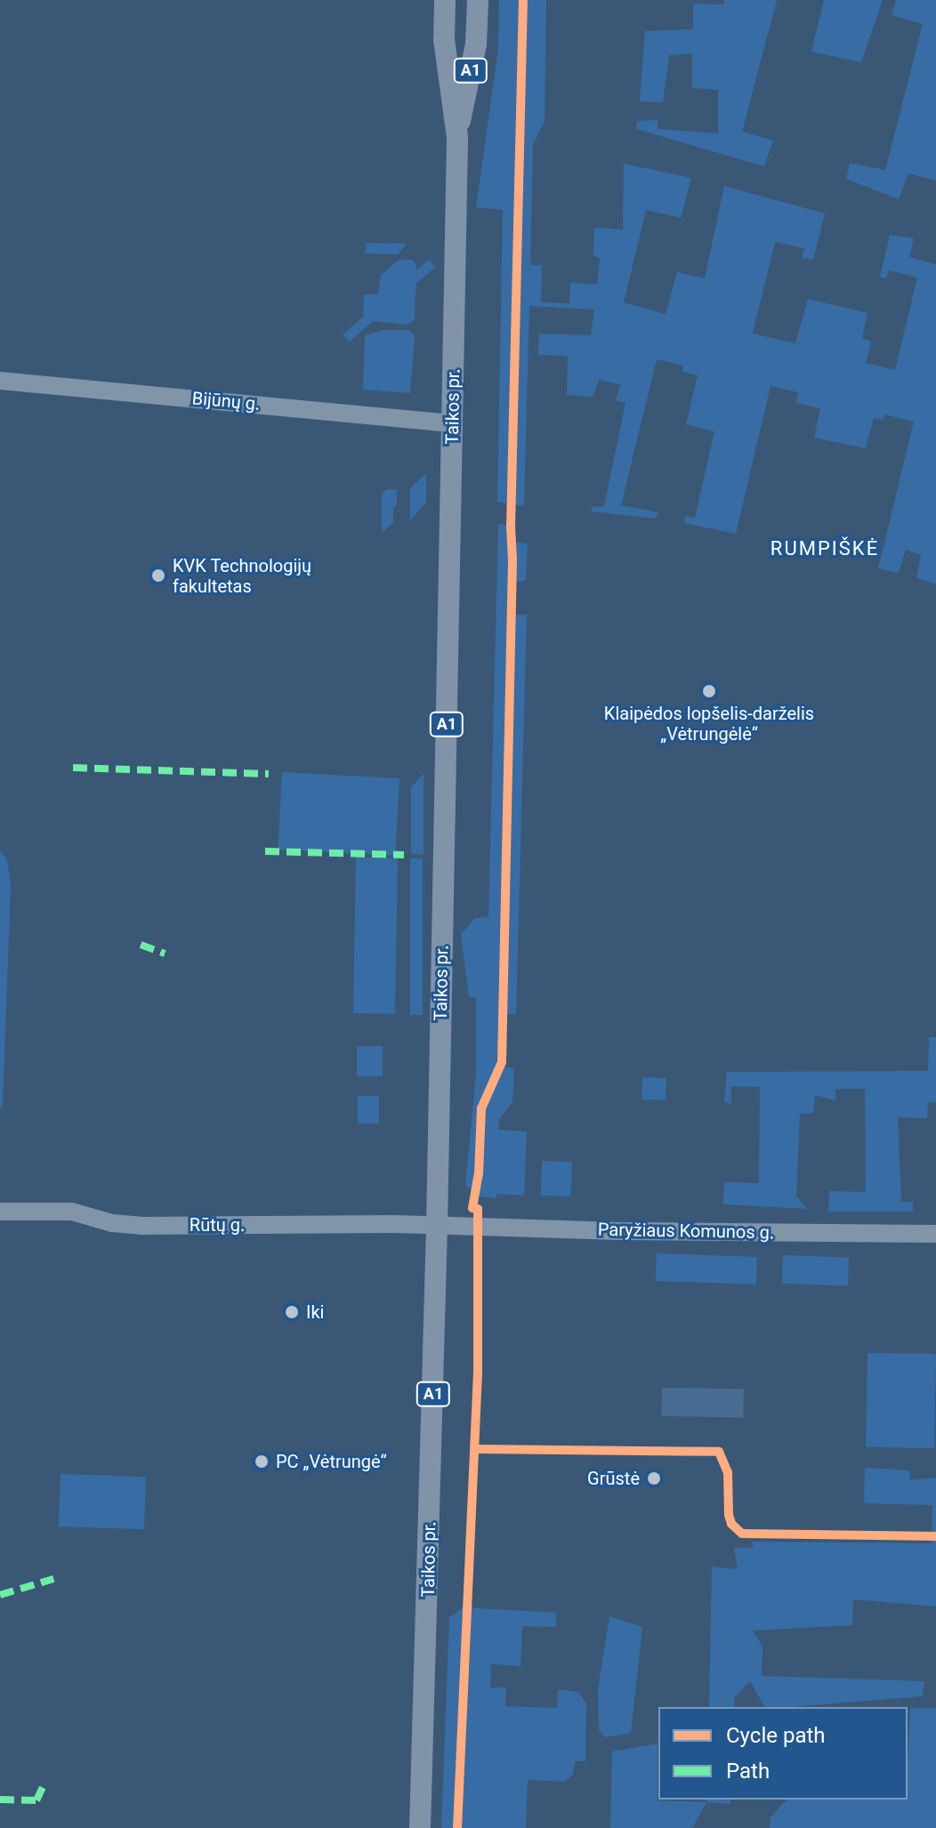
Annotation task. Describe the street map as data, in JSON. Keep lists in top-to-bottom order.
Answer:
{
  "streets": {
    "main road": ["A1", "Taikos pr."],
    "street": ["Bijūnų g.", "Rūtų g.", "Paryžiaus Komunos g."]
  },
  "crossings": [
    ["Bijūnų g.", "Taikos pr."],
    ["Taikos pr.", "Rūtų g."],
    ["Taikos pr.", "Paryžiaus Komunos g."],
    ["Rūtų g.", "Paryžiaus Komunos g."]
  ],
  "districts": ["RUMPIŠKĖ"],
  "places": [
    "KVK Technologijų fakultetas",
    "Klaipėdos lopšelis-darželis „Vėtrungėlė“",
    "Iki",
    "PC „Vėtrungė“",
    "Grūstė"
  ],
  "legend": ["Cycle path", "Path"]
}
